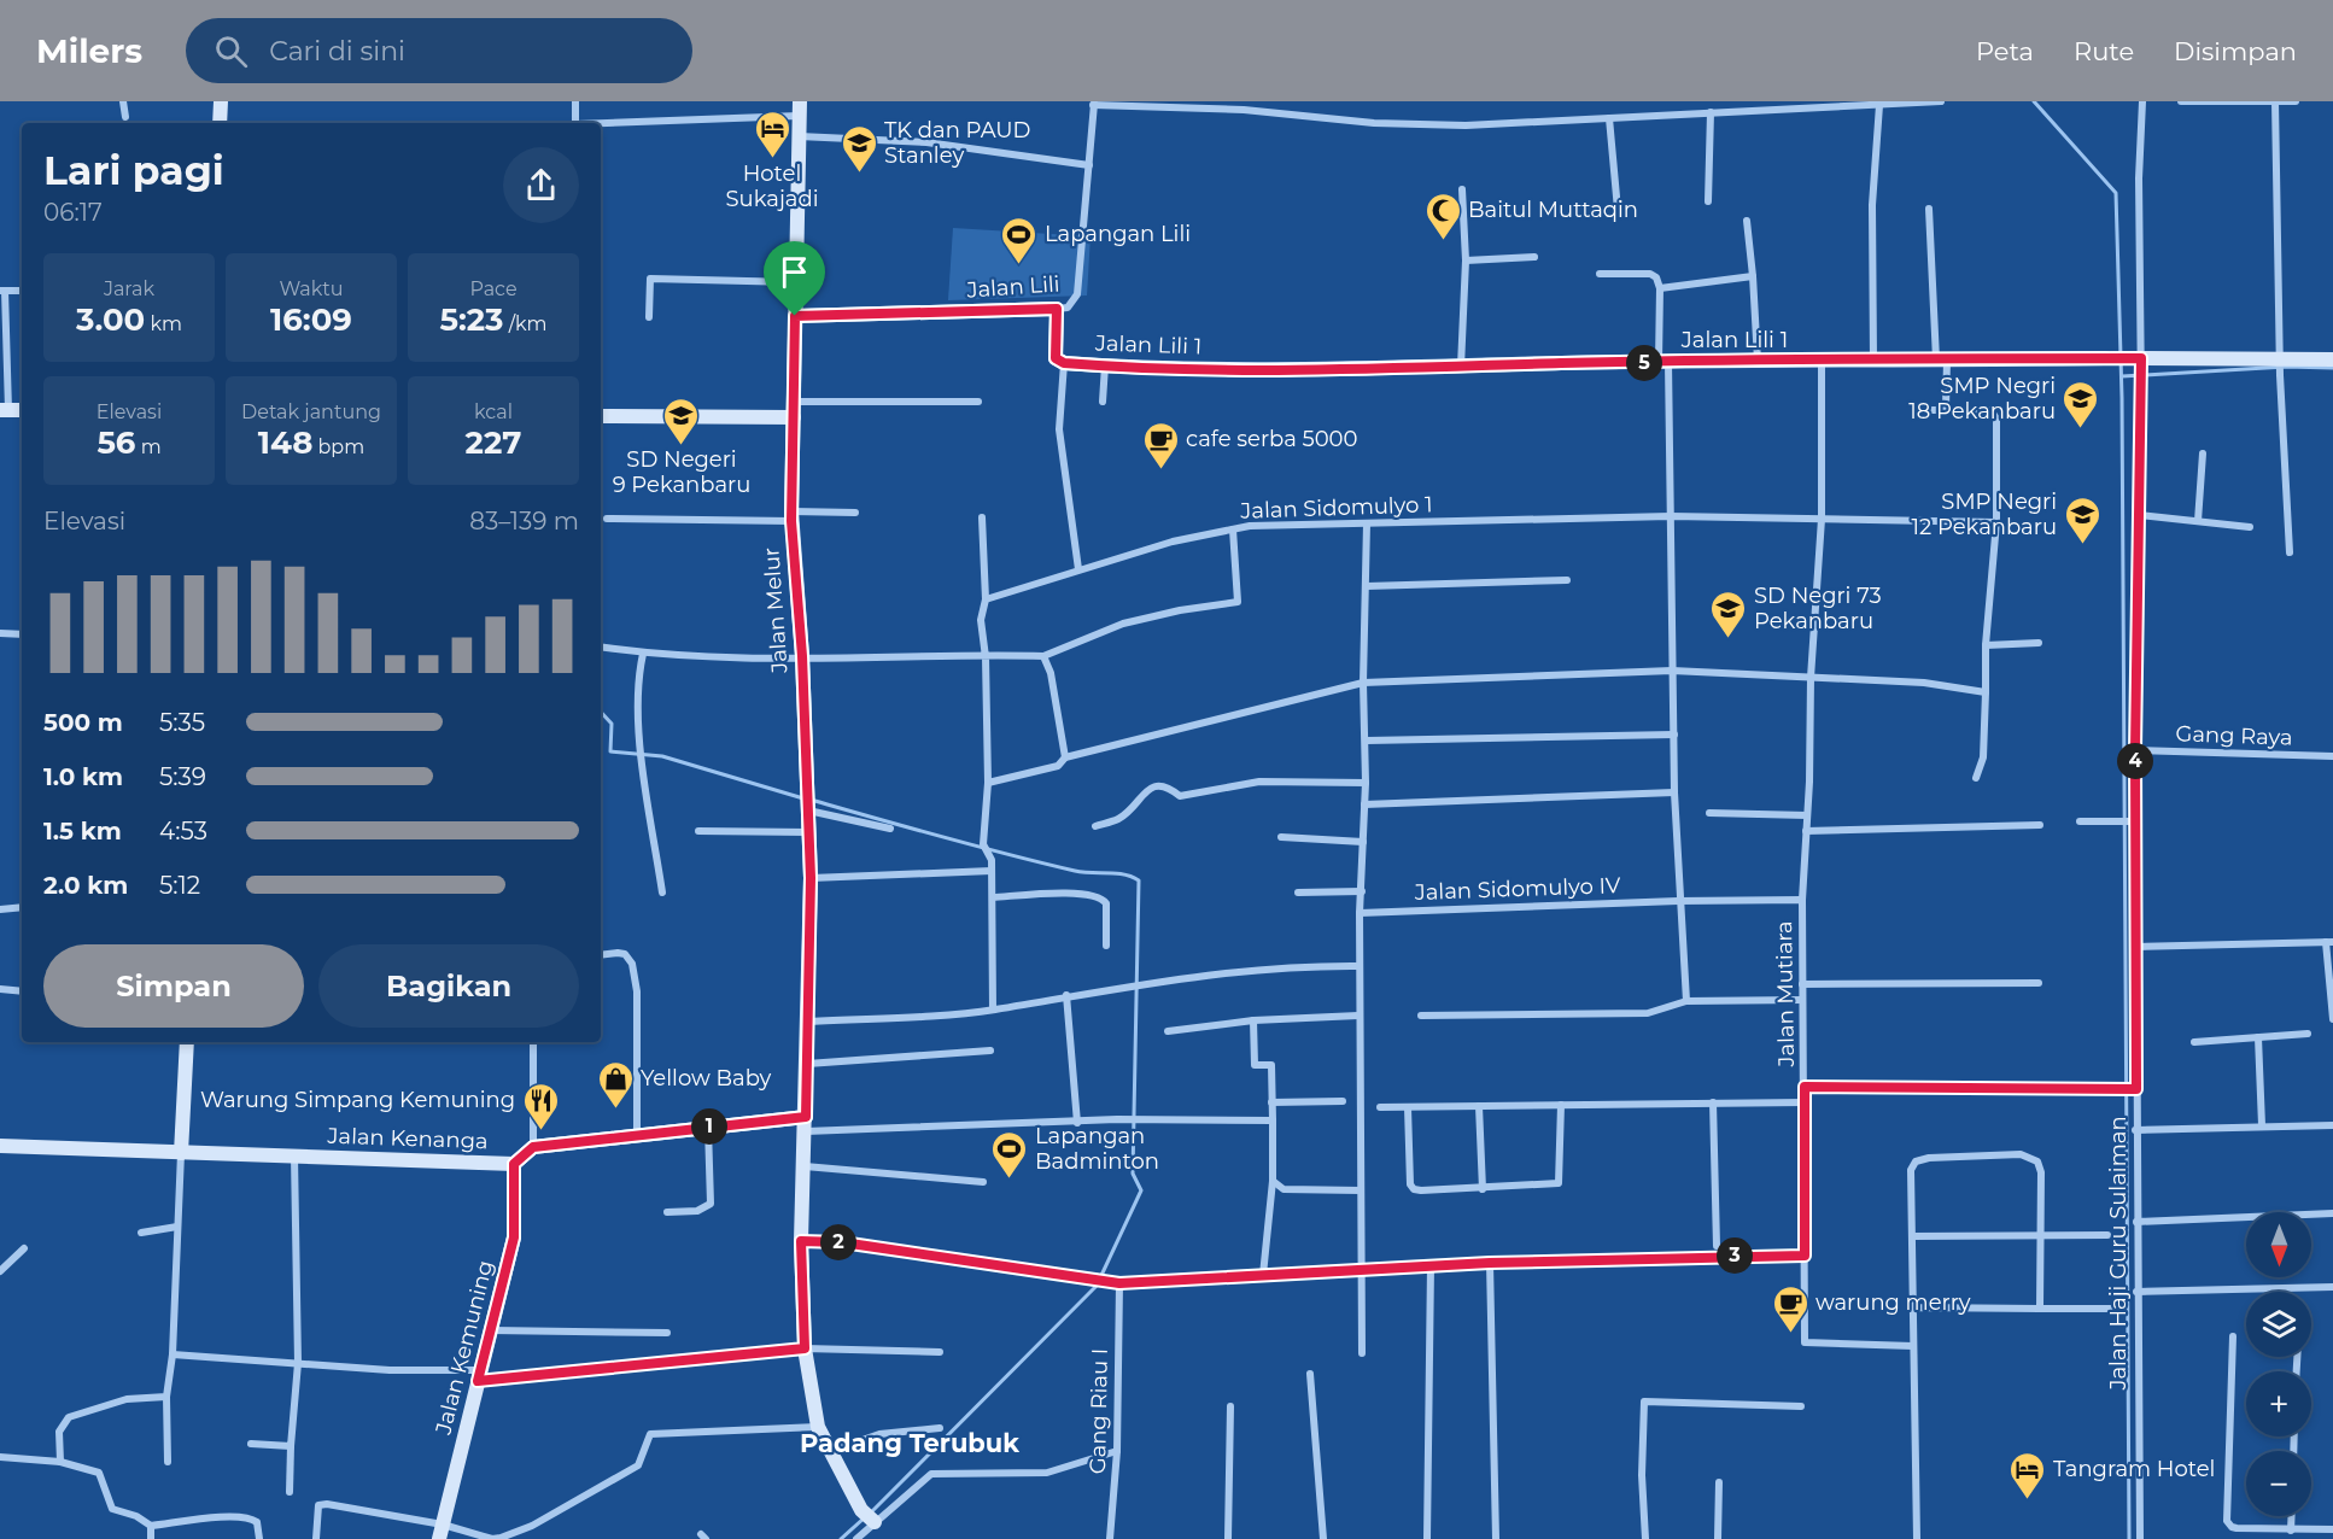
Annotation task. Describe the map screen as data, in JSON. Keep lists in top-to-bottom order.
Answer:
{
  "streets": {
    "street": [
      "Jalan Lili",
      "Jalan Lili 1",
      "Jalan Sidomulyo 1",
      "Jalan Melur",
      "Gang Raya",
      "Jalan Sidomulyo IV",
      "Jalan Mutiara",
      "Jalan Kenanga",
      "Jalan Haji Guru Sulaiman",
      "Jalan Kemuning",
      "Gang Riau I"
    ]
  },
  "crossings": [
    ["Jalan Lili", "Jalan Lili 1"],
    ["Jalan Lili", "Jalan Melur"],
    ["Jalan Lili 1", "Jalan Haji Guru Sulaiman"],
    ["Gang Raya", "Jalan Haji Guru Sulaiman"],
    ["Jalan Sidomulyo IV", "Jalan Mutiara"],
    ["Jalan Kenanga", "Jalan Kemuning"]
  ],
  "districts": ["Padang Terubuk"],
  "places": {
    "hotel": ["Hotel Sukajadi", "Tangram Hotel"],
    "school or university": [
      "TK dan PAUD Stanley",
      "SMP Negri 18 Pekanbaru",
      "SD Negeri 9 Pekanbaru",
      "SMP Negri 12 Pekanbaru",
      "SD Negri 73 Pekanbaru"
    ],
    "mosque": ["Baitul Muttaqin"],
    "sports": ["Lapangan Lili", "Lapangan Badminton"],
    "cafe": ["cafe serba 5000", "warung merry"],
    "shop": ["Yellow Baby"],
    "restaurant": ["Warung Simpang Kemuning"]
  },
  "north": "bottom",
  "page": {
    "header": "Milers",
    "search": "Cari di sini",
    "nav": ["Peta", "Rute", "Disimpan"],
    "heading": ["Lari pagi", "06:17"],
    "stats": [
      ["Jarak", "3.00 km"],
      ["Waktu", "16:09"],
      ["Pace", "5:23 /km"],
      ["Elevasi", "56 m"],
      ["Detak jantung", "148 bpm"],
      ["kcal", "227"]
    ],
    "pins": [
      "5",
      "4",
      "1",
      "2",
      "3"
    ],
    "chart": ["Elevasi", "83–139 m"],
    "list": [
      {
        "name": "500 m",
        "note": "5:35"
      },
      {
        "name": "1.0 km",
        "note": "5:39"
      },
      {
        "name": "1.5 km",
        "note": "4:53"
      },
      {
        "name": "2.0 km",
        "note": "5:12"
      }
    ],
    "buttons": ["Simpan", "Bagikan"],
    "map_buttons": ["+", "−"]
  }
}
